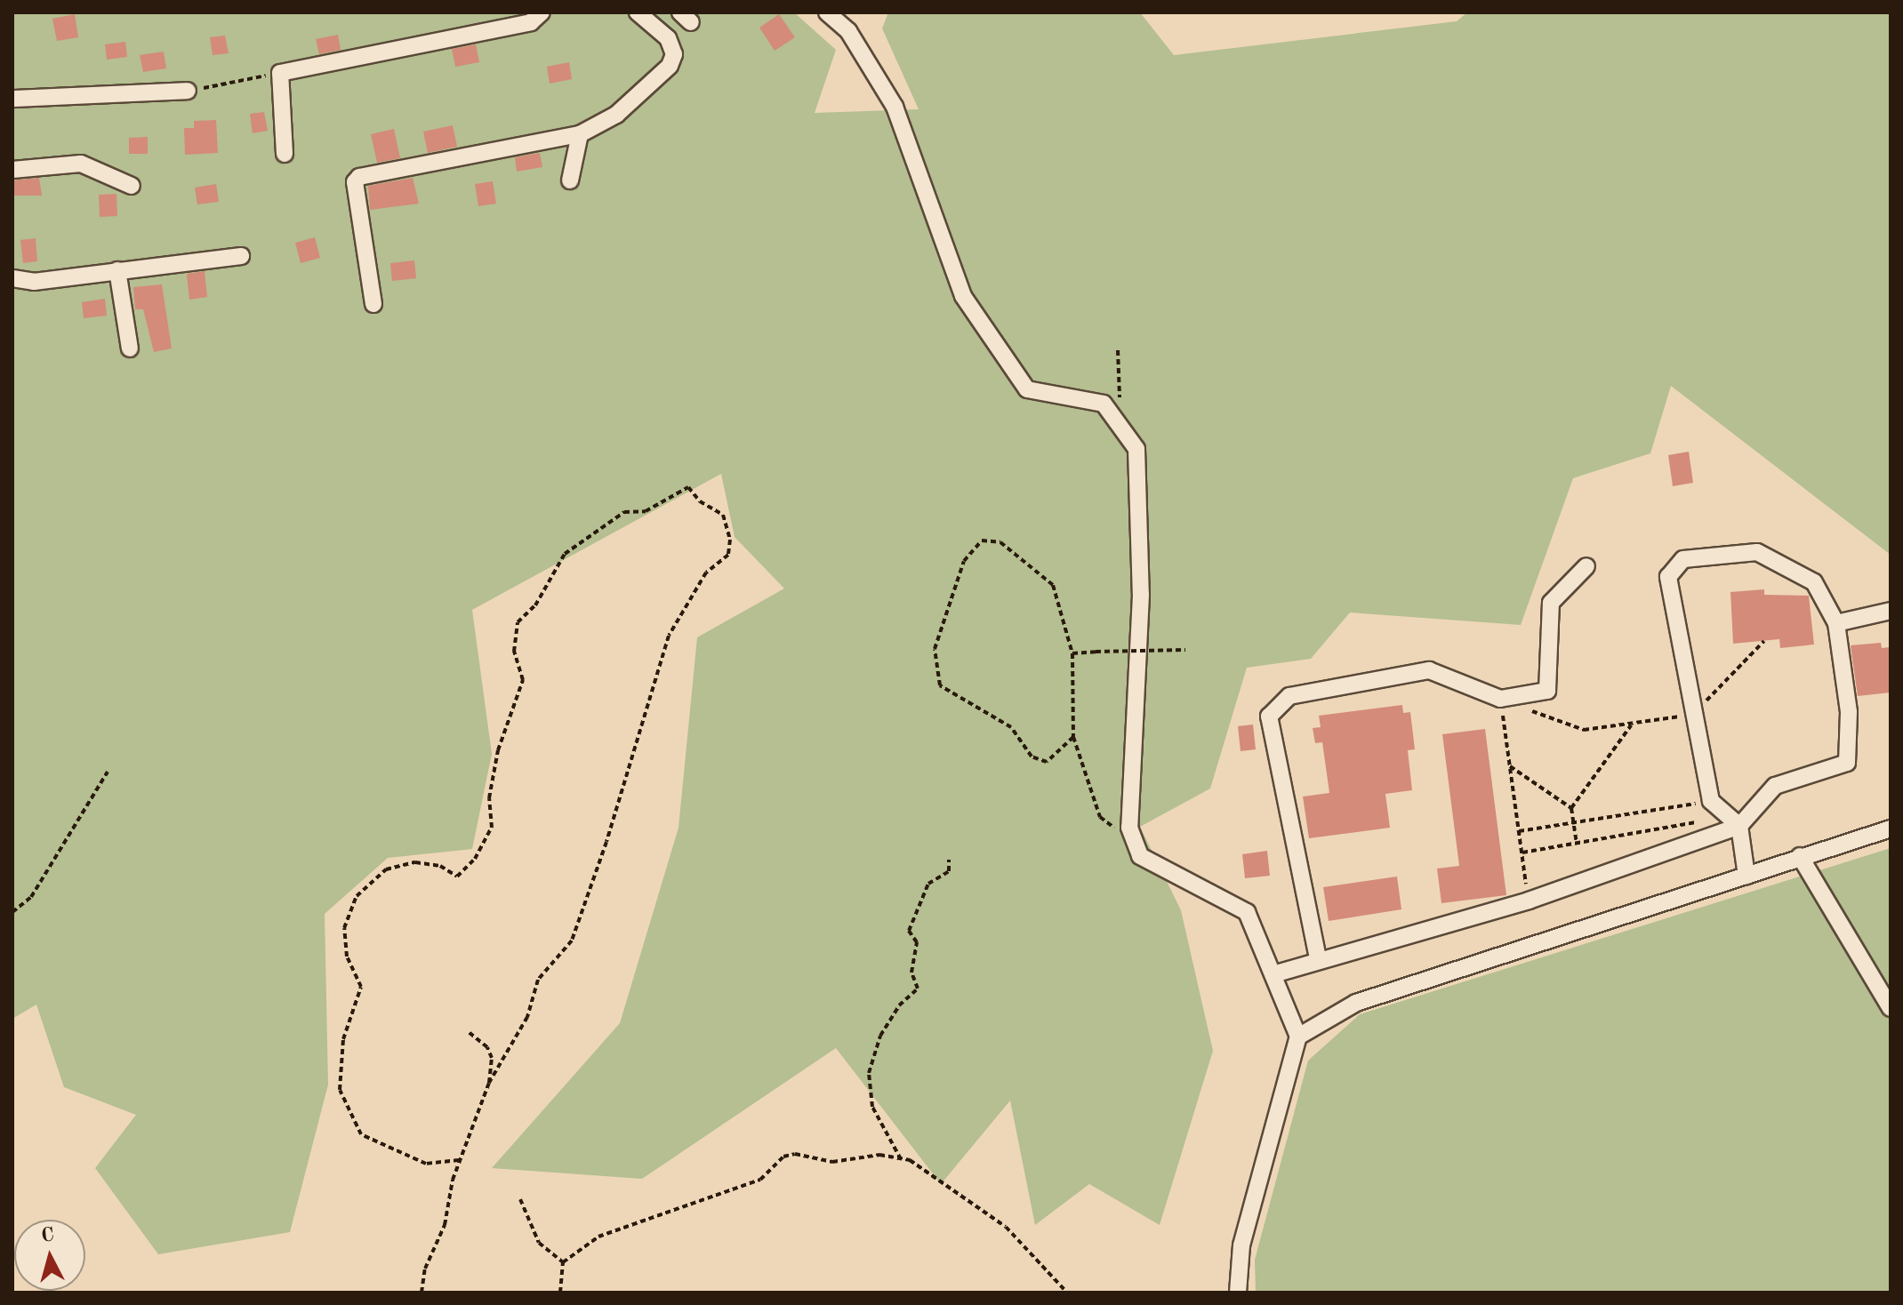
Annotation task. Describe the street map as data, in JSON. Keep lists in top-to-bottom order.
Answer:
{
  "north": "top"
}
